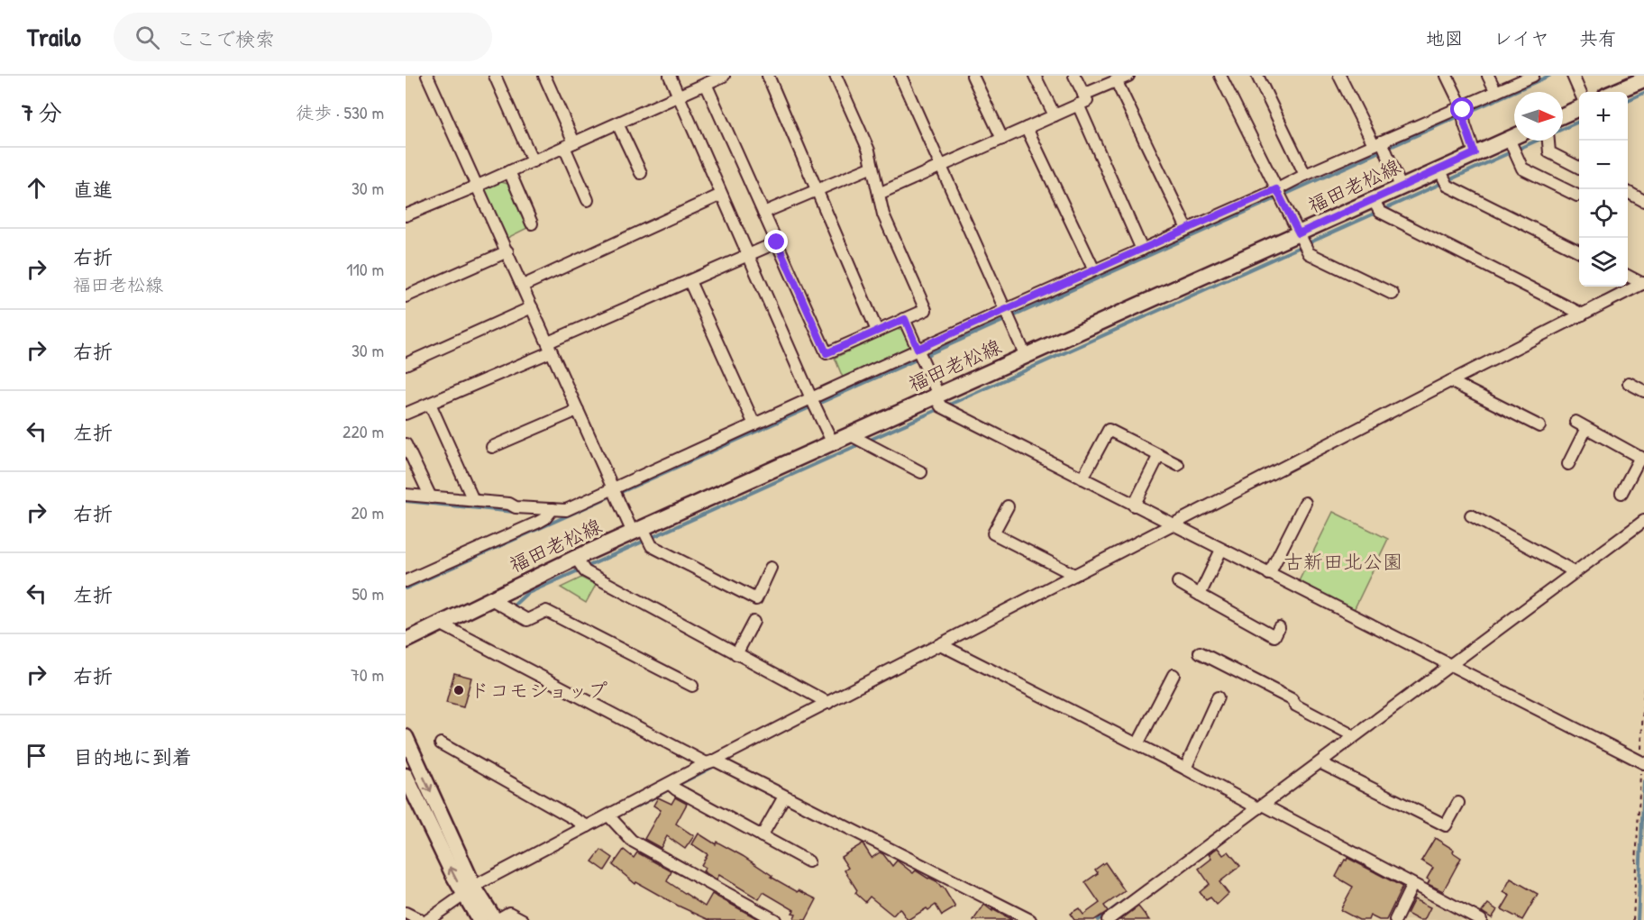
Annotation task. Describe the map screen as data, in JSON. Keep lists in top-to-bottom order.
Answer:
{
  "streets": {
    "main road": ["福田老松線"]
  },
  "parks": ["古新田北公園"],
  "places": ["ドコモショップ"],
  "north": "right",
  "page": {
    "header": "Trailo",
    "search": "ここで検索",
    "nav": ["地図", "レイヤ", "共有"],
    "heading": ["7 分", "徒歩 · 530 m"],
    "map_buttons": ["+", "−"],
    "list": [
      ["直進", "30 m"],
      ["右折", "福田老松線", "110 m"],
      ["右折", "30 m"],
      ["左折", "220 m"],
      ["右折", "20 m"],
      ["左折", "50 m"],
      ["右折", "70 m"],
      "目的地に到着"
    ]
  }
}
